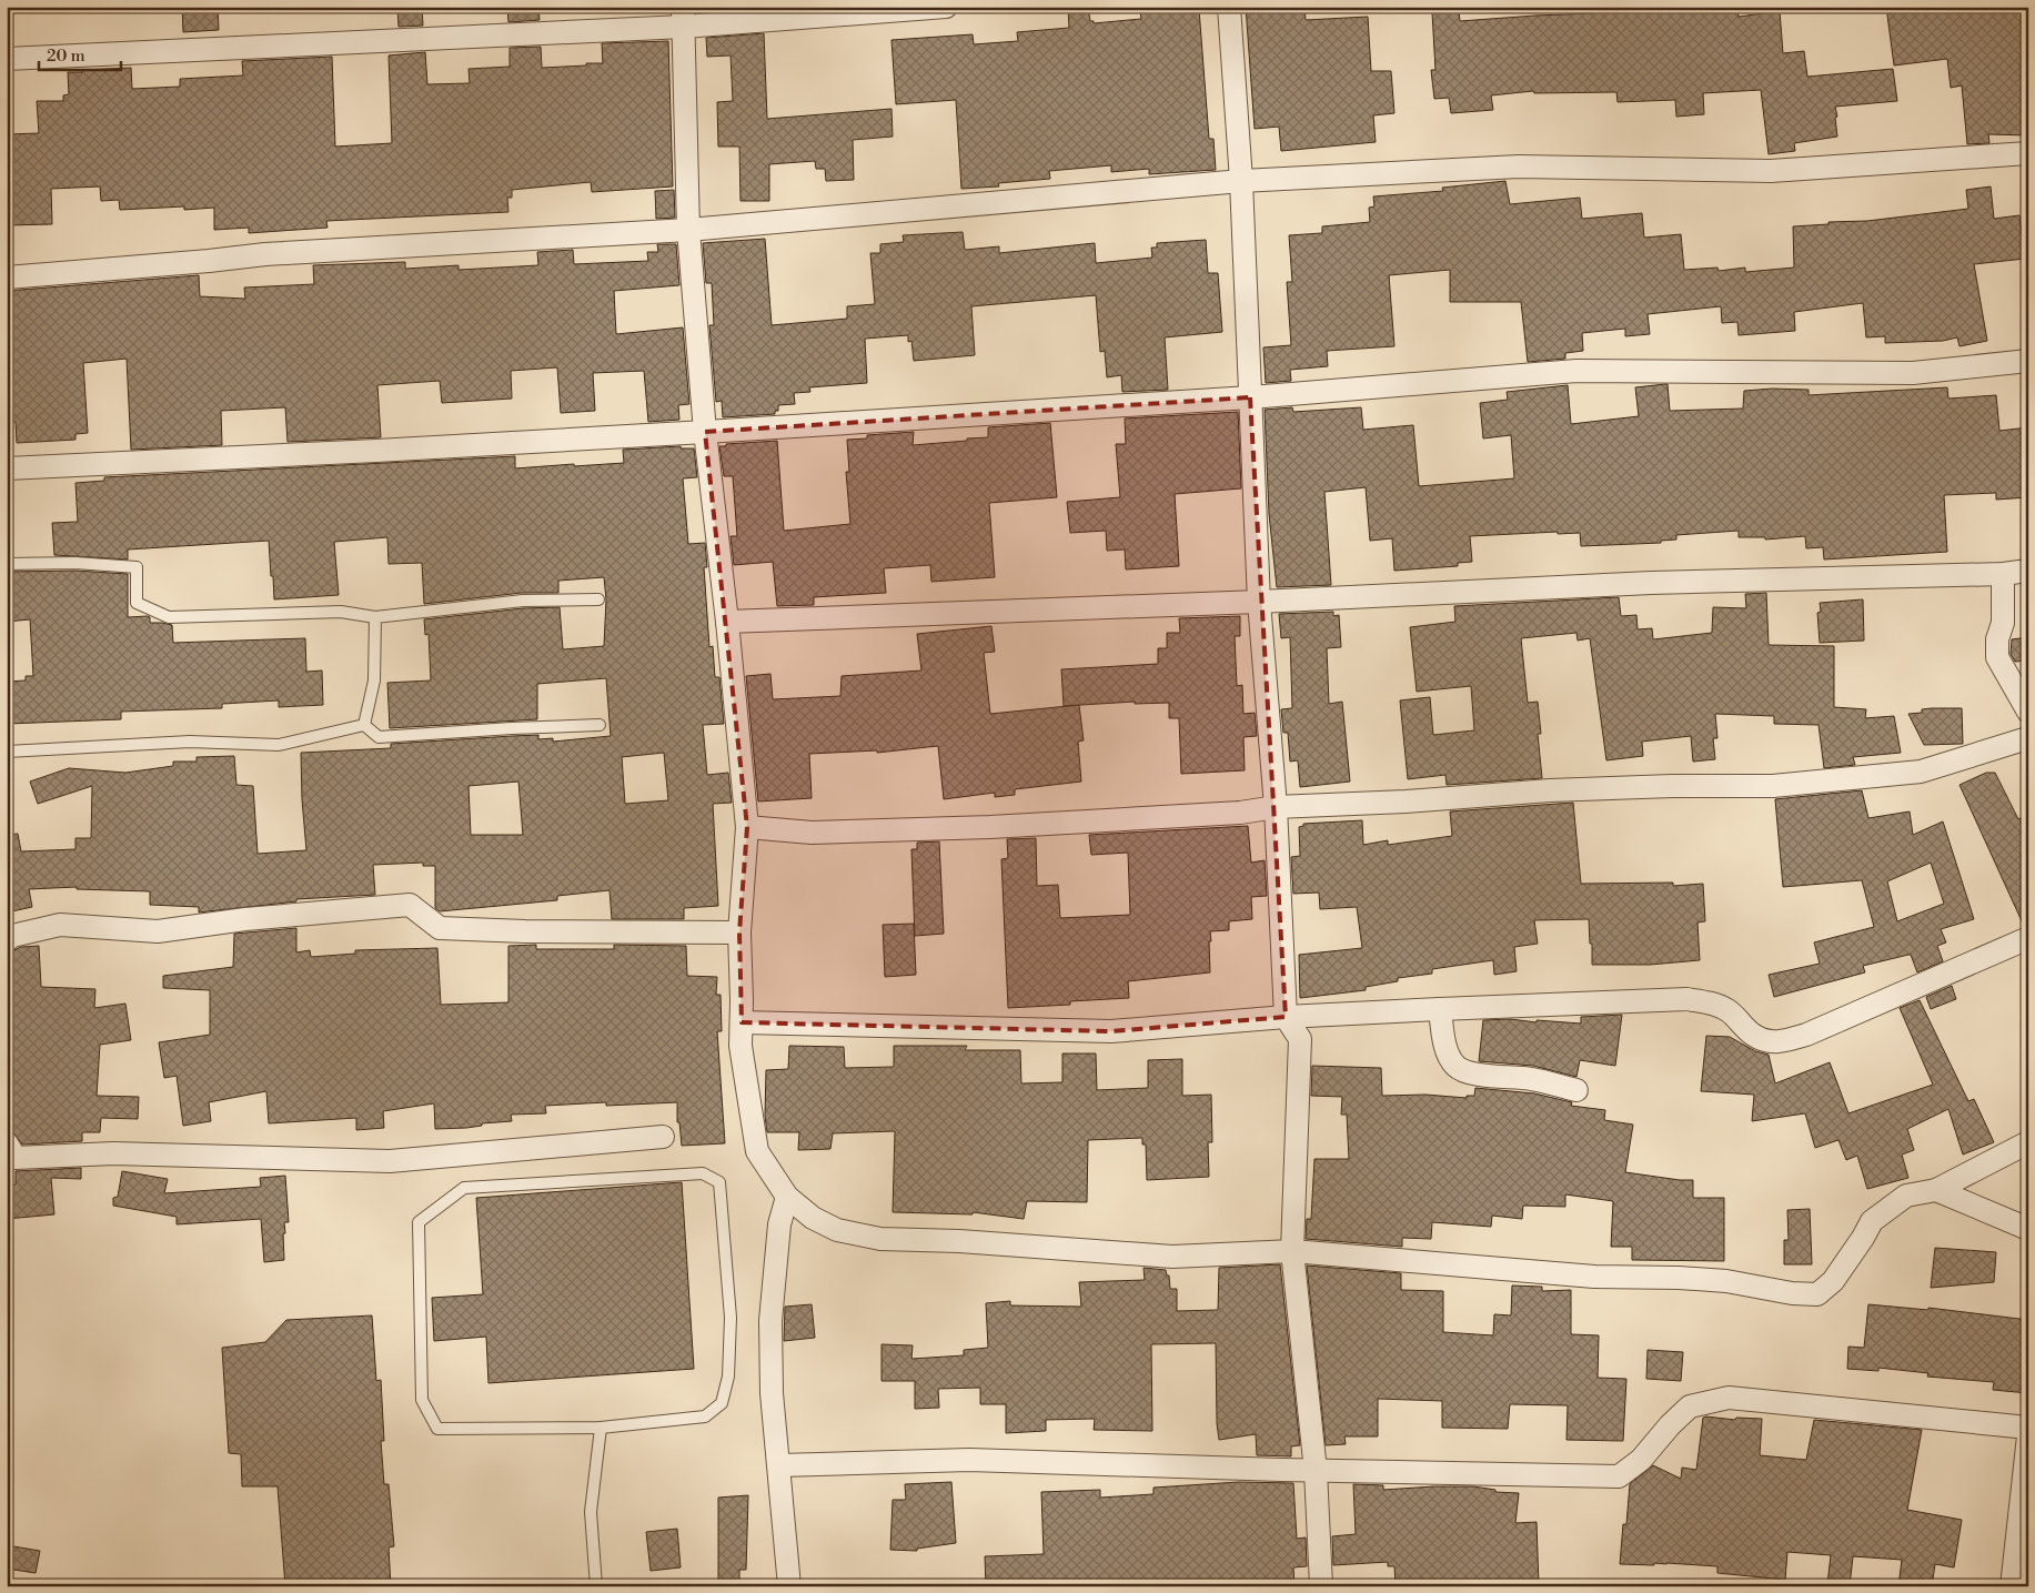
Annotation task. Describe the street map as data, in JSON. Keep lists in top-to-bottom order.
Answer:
{
  "scale_bar": "20 m"
}
